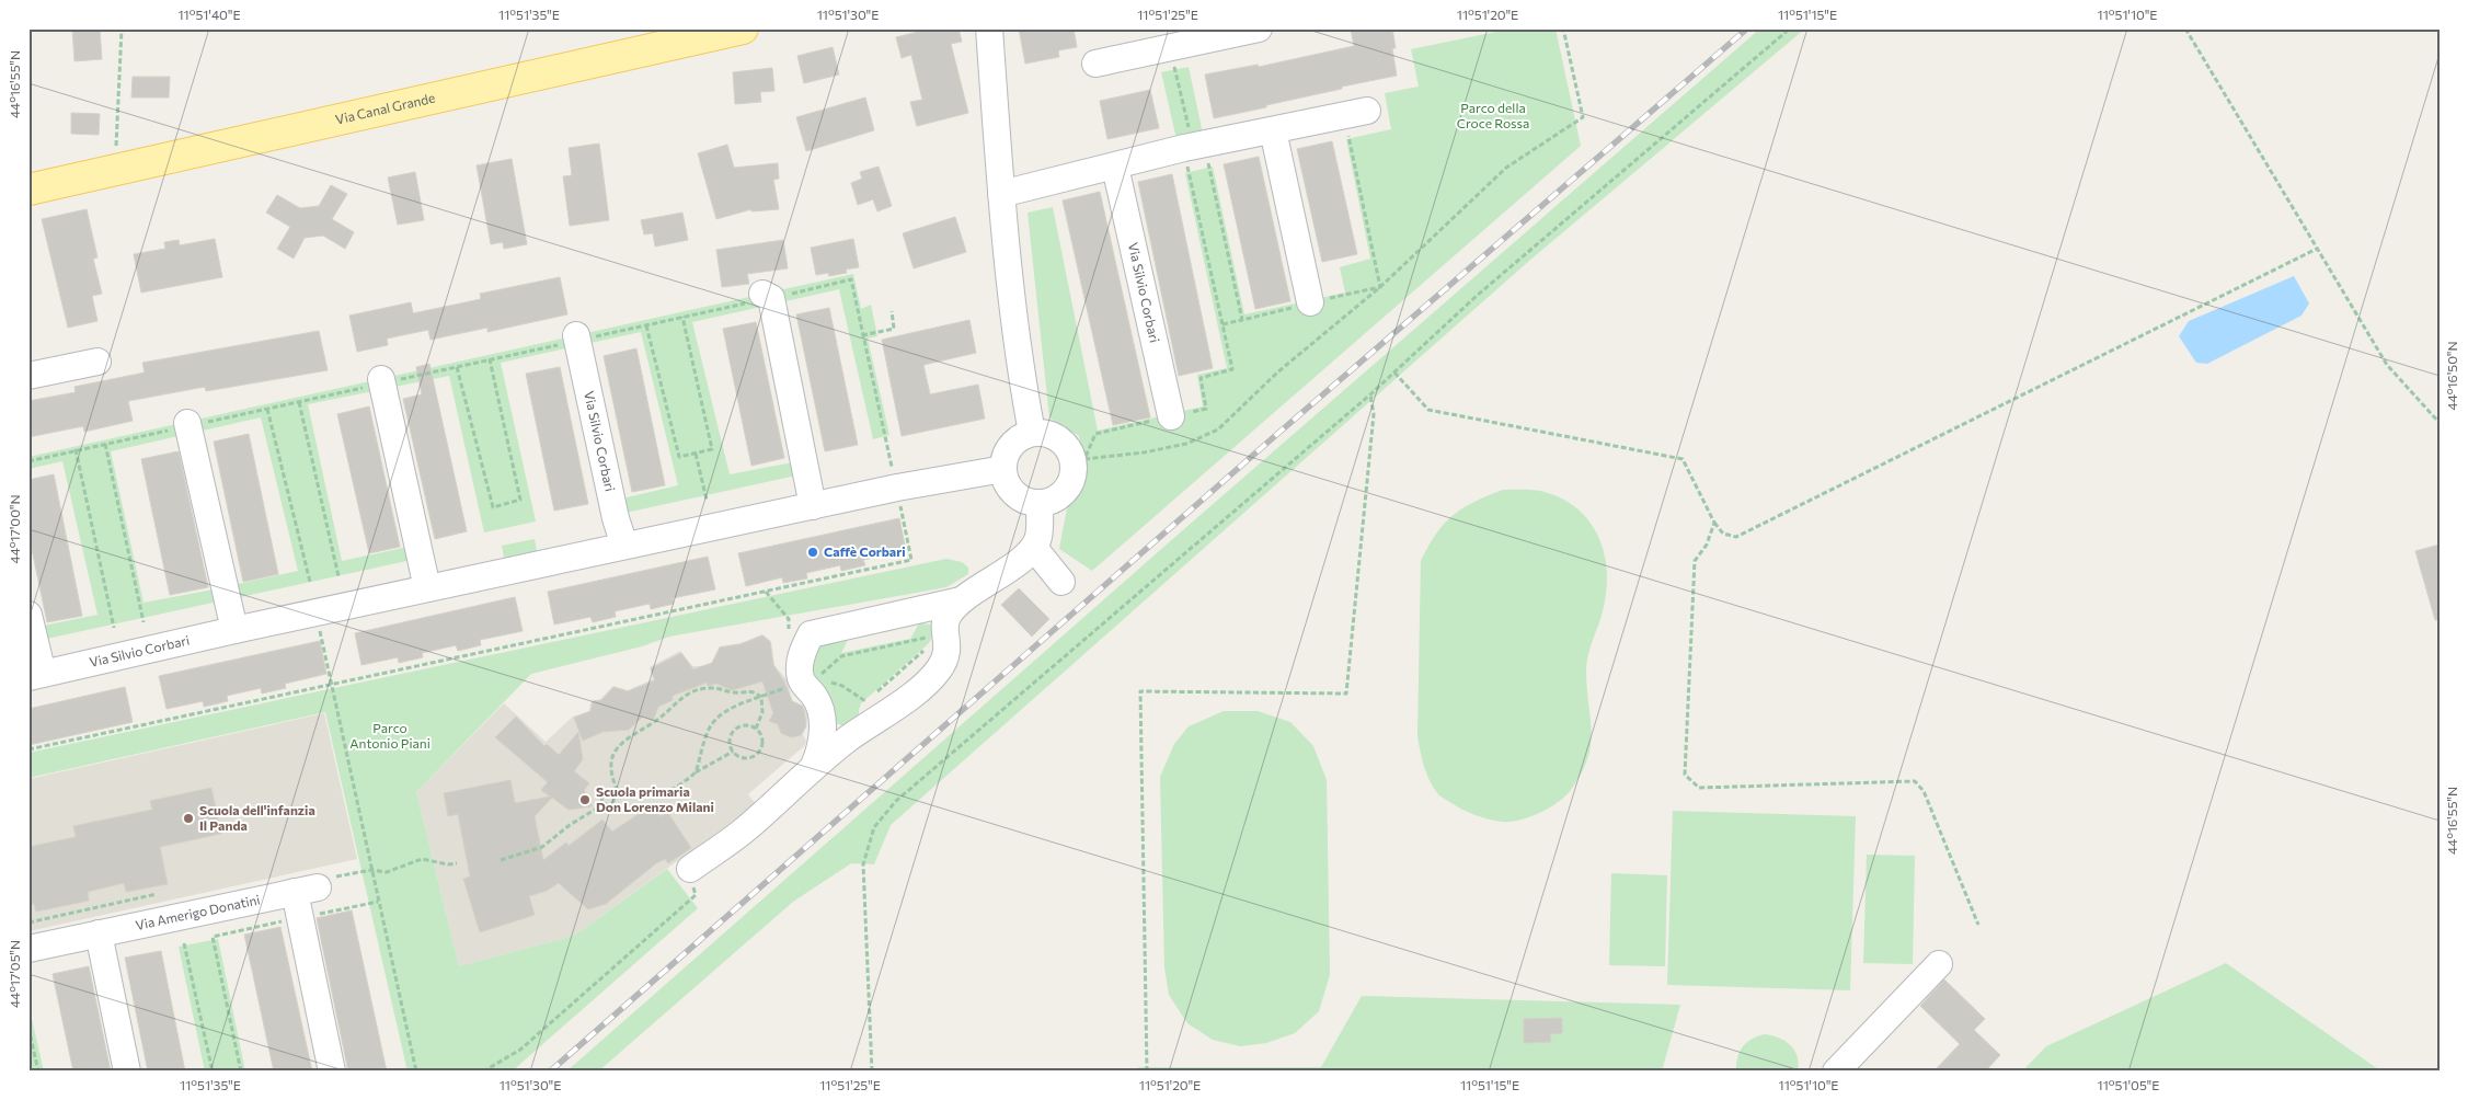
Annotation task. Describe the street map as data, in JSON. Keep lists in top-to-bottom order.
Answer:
{
  "streets": {
    "main road": ["Via Canal Grande"],
    "street": ["Via Silvio Corbari", "Via Amerigo Donatini"]
  },
  "parks": ["Parco della Croce Rossa", "Parco Antonio Piani"],
  "places": ["Caffè Corbari", "Scuola primaria Don Lorenzo Milani", "Scuola dell'infanzia Il Panda"],
  "coordinates": [
    "11°51'40\"E",
    "11°51'35\"E",
    "11°51'30\"E",
    "11°51'25\"E",
    "11°51'20\"E",
    "11°51'15\"E",
    "11°51'10\"E",
    "44°16'55\"N",
    "44°16'50\"N",
    "44°17'00\"N",
    "44°17'05\"N",
    "11°51'05\"E"
  ]
}
